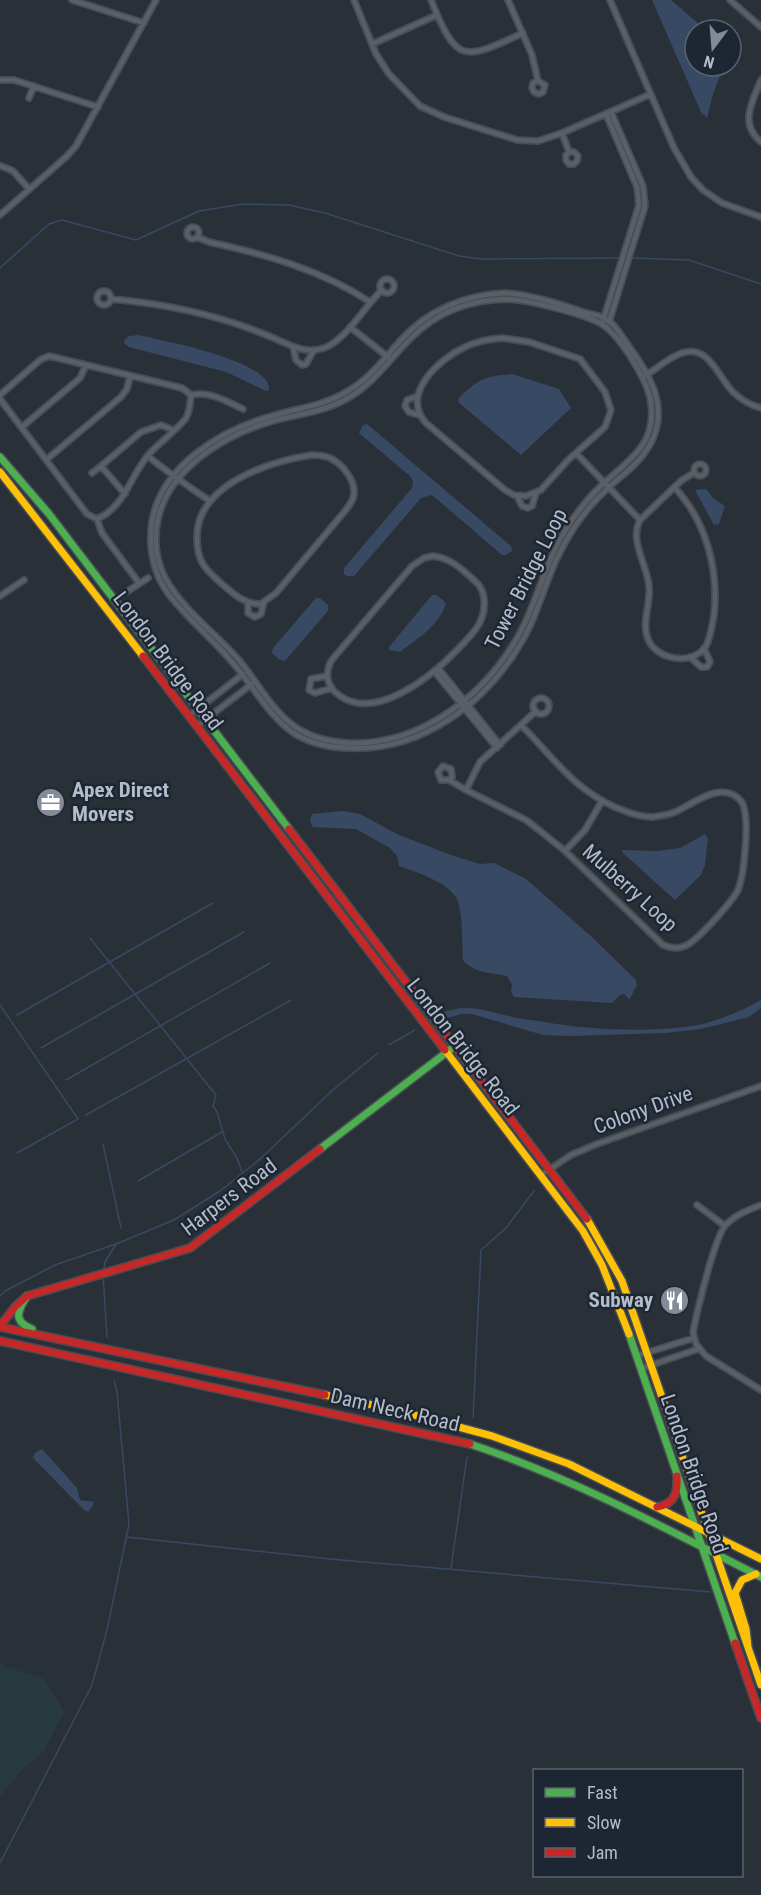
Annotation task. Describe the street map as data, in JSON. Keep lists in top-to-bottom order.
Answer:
{
  "streets": {
    "main road": ["London Bridge Road", "Harpers Road", "Dam Neck Road"],
    "street": ["Tower Bridge Loop", "Mulberry Loop", "Colony Drive"]
  },
  "crossings": [
    ["London Bridge Road", "Colony Drive"],
    ["London Bridge Road", "Harpers Road"],
    ["London Bridge Road", "Dam Neck Road"]
  ],
  "places": {
    "office": ["Apex Direct Movers"],
    "restaurant": ["Subway"]
  },
  "legend": ["Fast", "Slow", "Jam"],
  "north": "bottom"
}
